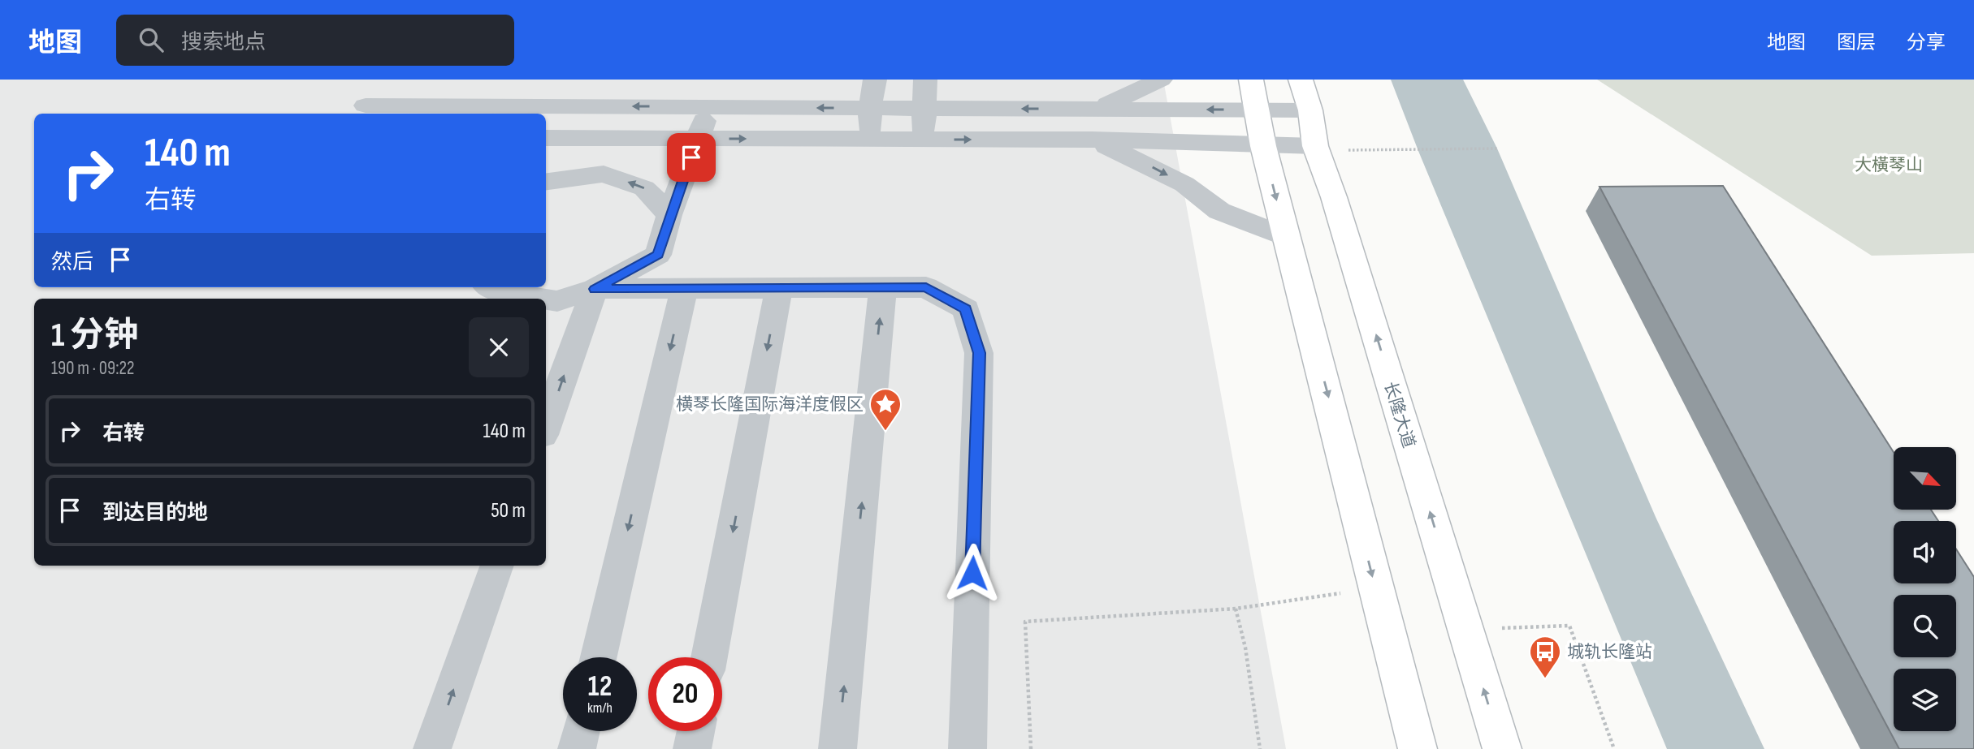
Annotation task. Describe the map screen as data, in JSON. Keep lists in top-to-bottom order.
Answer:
{
  "streets": {
    "main road": ["长隆大道"]
  },
  "parks": ["大橫琴山"],
  "places": {
    "place": ["横琴长隆国际海洋度假区"],
    "bus stop": ["城轨长隆站"]
  },
  "north": "bottom right",
  "page": {
    "header": "地图",
    "search": "搜索地点",
    "nav": ["地图", "图层", "分享"],
    "turn": ["140 m", "右转"],
    "then": "然后",
    "heading": ["1 分钟", "190 m · 09:22"],
    "list": [
      {
        "name": "右转",
        "value": "140 m"
      },
      {
        "name": "到达目的地",
        "value": "50 m"
      }
    ],
    "speed": "12 km/h",
    "limit": "20"
  }
}
